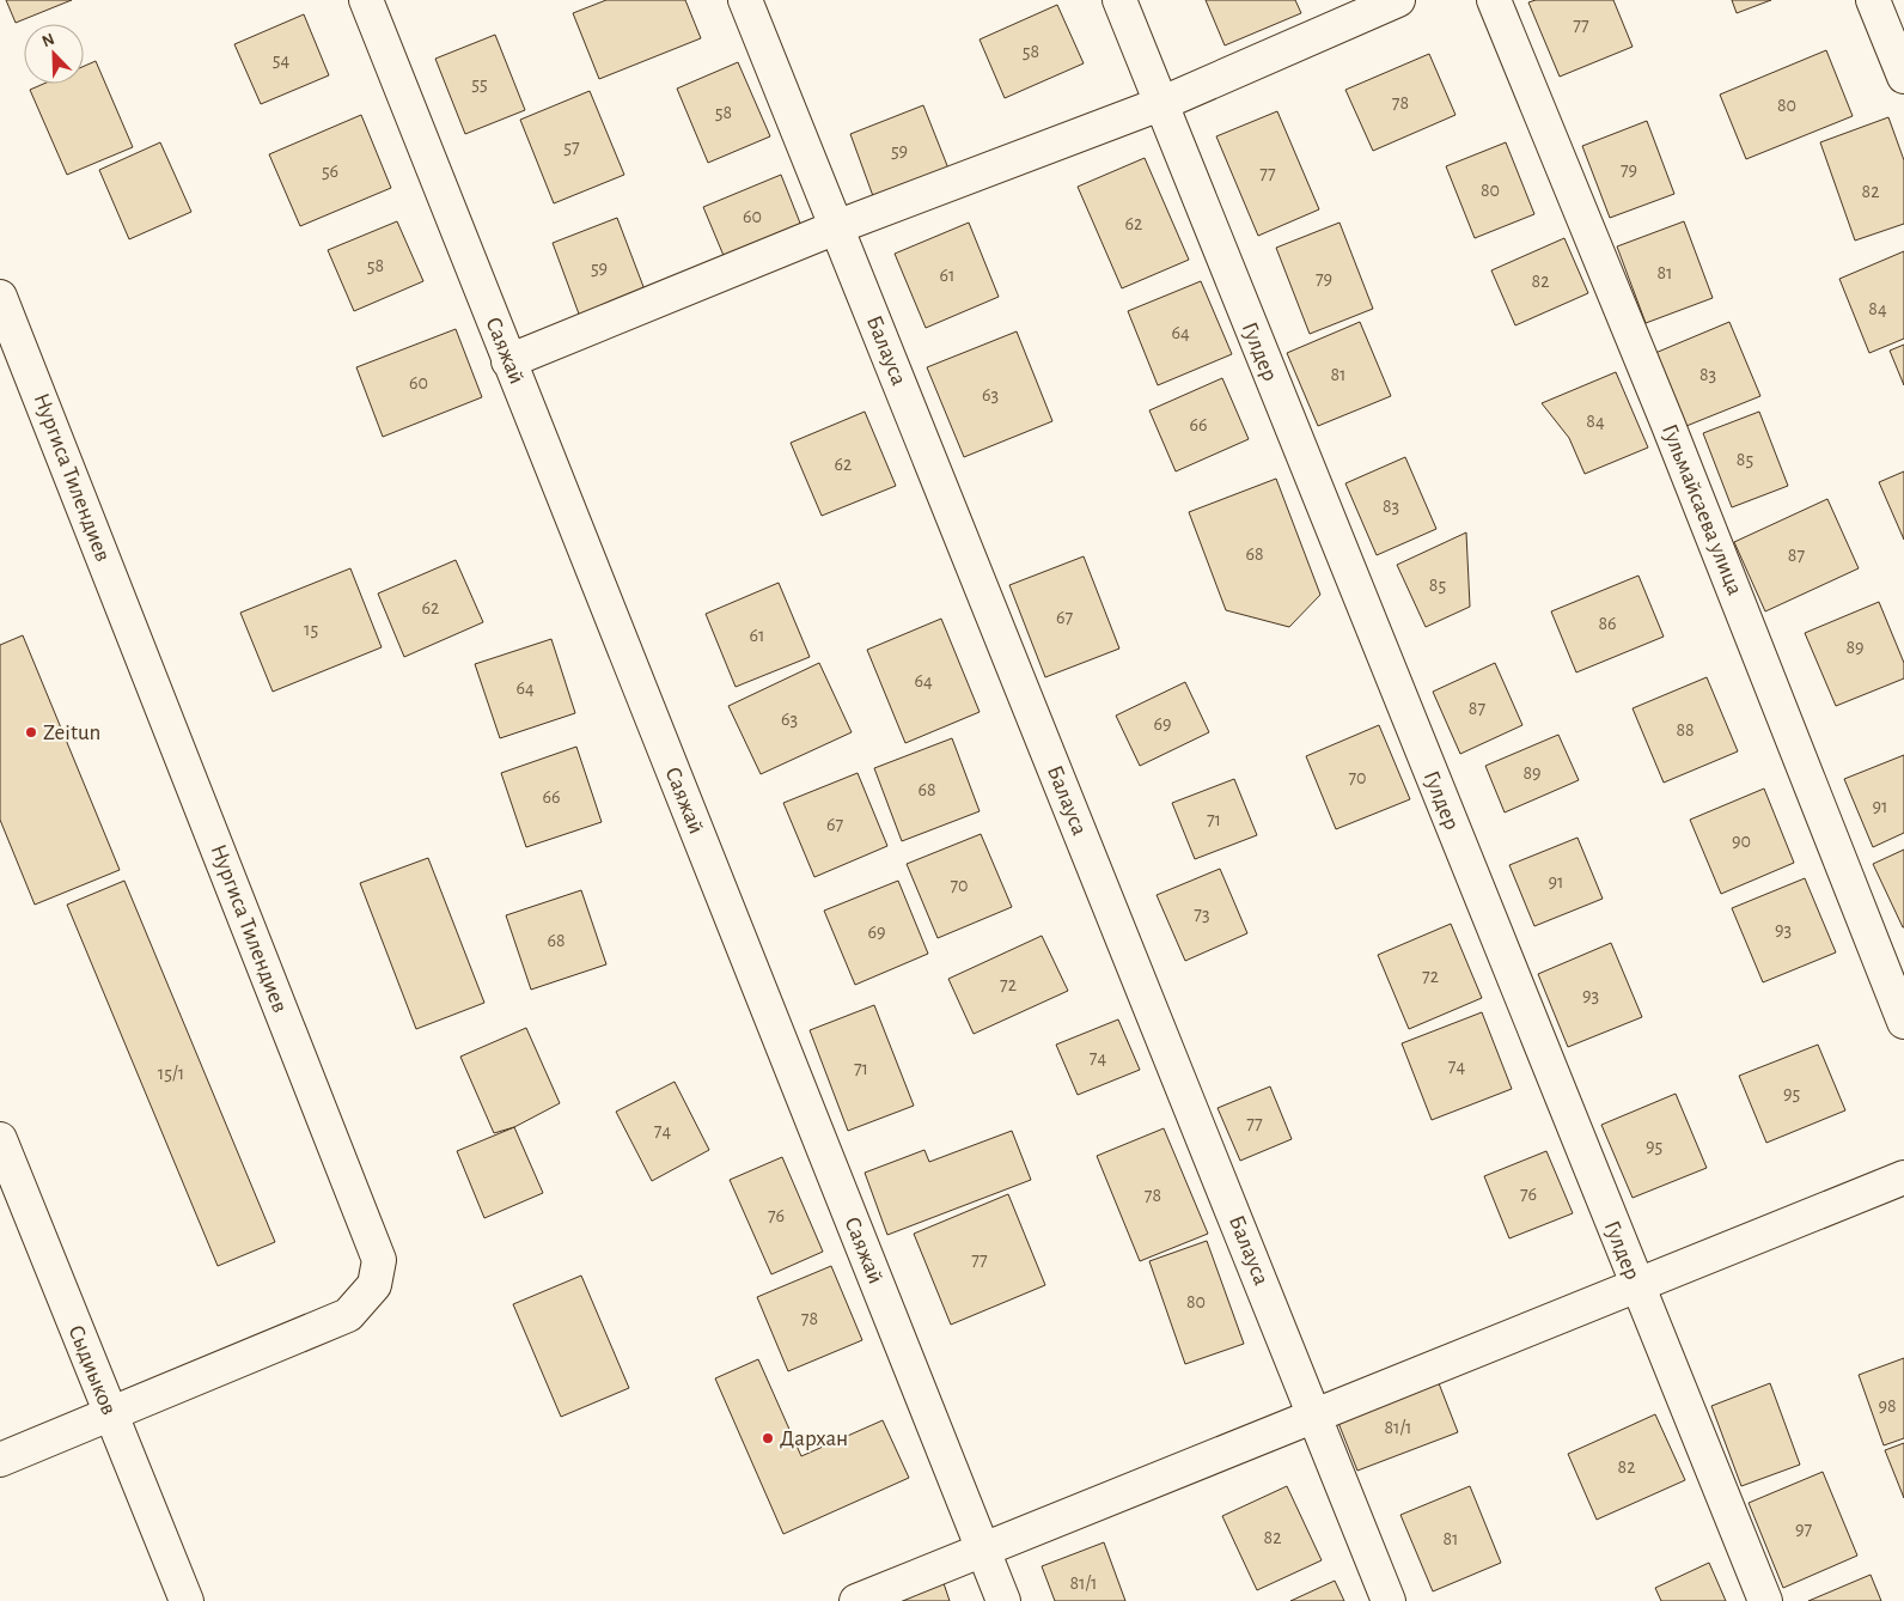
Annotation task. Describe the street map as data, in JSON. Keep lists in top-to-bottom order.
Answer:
{
  "streets": {
    "street": [
      "Саяжай",
      "Балауса",
      "Гулдер",
      "Нургиса Тилендиев",
      "Гульмайсаева улица",
      "Сыдиыков"
    ]
  },
  "crossings": [
    ["Нургиса Тилендиев", "Сыдиыков"]
  ],
  "places": ["Zeitun", "Дархан"],
  "house_numbers": [
    "77",
    "58",
    "54",
    "55",
    "78",
    "80",
    "58",
    "57",
    "59",
    "79",
    "56",
    "77",
    "80",
    "82",
    "60",
    "62",
    "58",
    "59",
    "81",
    "61",
    "79",
    "82",
    "84",
    "64",
    "81",
    "83",
    "60",
    "63",
    "84",
    "66",
    "85",
    "62",
    "83",
    "68",
    "87",
    "85",
    "62",
    "67",
    "86",
    "15",
    "61",
    "89",
    "64",
    "64",
    "87",
    "63",
    "69",
    "88",
    "89",
    "70",
    "68",
    "66",
    "91",
    "71",
    "67",
    "90",
    "91",
    "70",
    "73",
    "93",
    "69",
    "68",
    "72",
    "72",
    "93",
    "74",
    "74",
    "71",
    "15/1",
    "95",
    "77",
    "74",
    "95",
    "76",
    "78",
    "76",
    "77",
    "80",
    "78",
    "98",
    "81/1",
    "82",
    "97",
    "82",
    "81",
    "81/1"
  ],
  "north": "top left"
}
